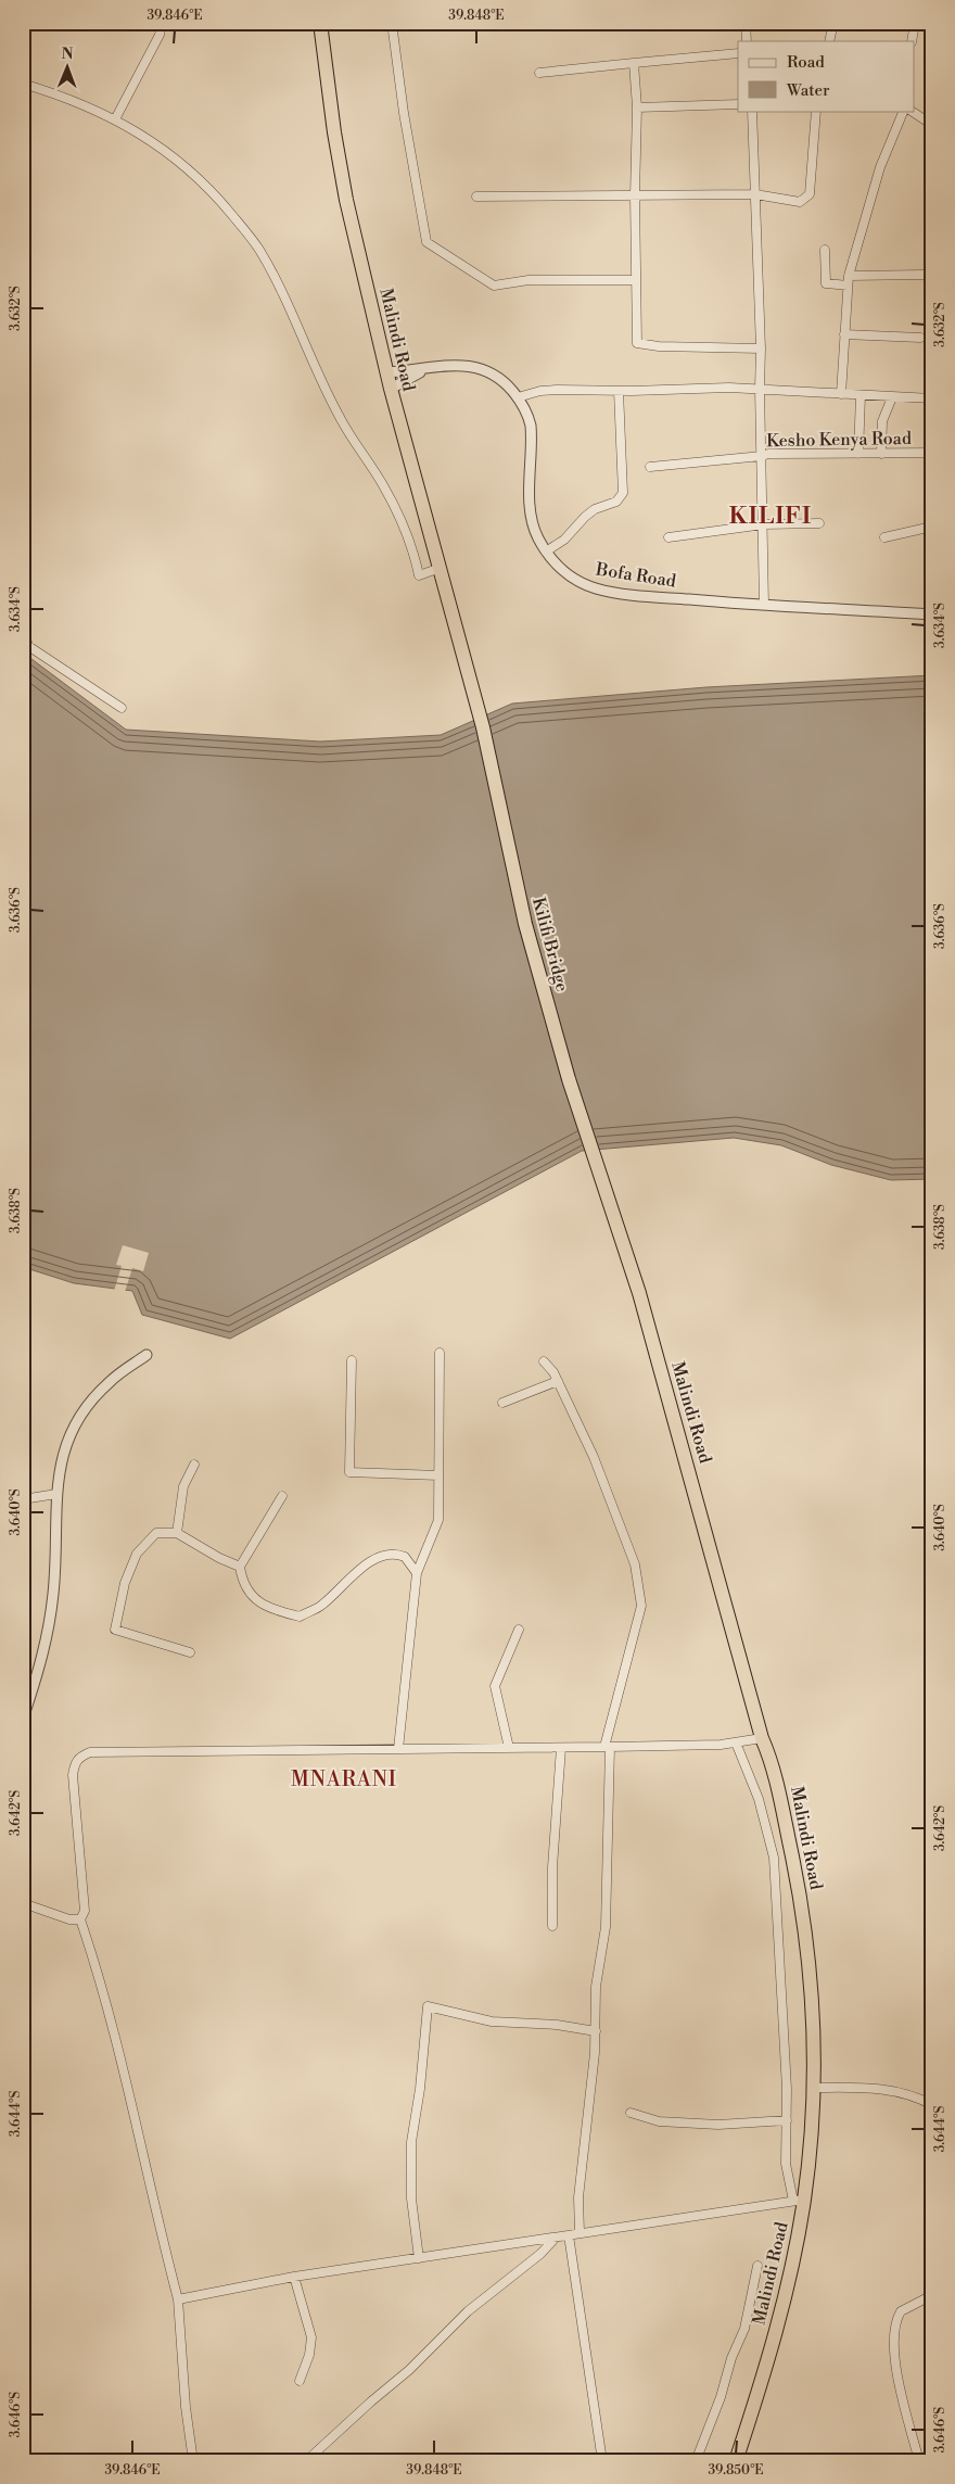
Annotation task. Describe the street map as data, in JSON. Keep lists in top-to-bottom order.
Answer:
{
  "streets": {
    "highway": ["Malindi Road", "Kilifi Bridge"],
    "street": ["Kesho Kenya Road", "Bofa Road"]
  },
  "crossings": [
    ["Malindi Road", "Bofa Road"],
    ["Malindi Road", "Kilifi Bridge"]
  ],
  "districts": ["KILIFI", "MNARANI"],
  "legend": ["Road", "Water"],
  "north": "top",
  "coordinates": [
    "39.846°E",
    "39.848°E",
    "3.632°S",
    "3.634°S",
    "3.636°S",
    "3.638°S",
    "3.640°S",
    "3.642°S",
    "3.644°S",
    "3.646°S",
    "39.850°E"
  ]
}
